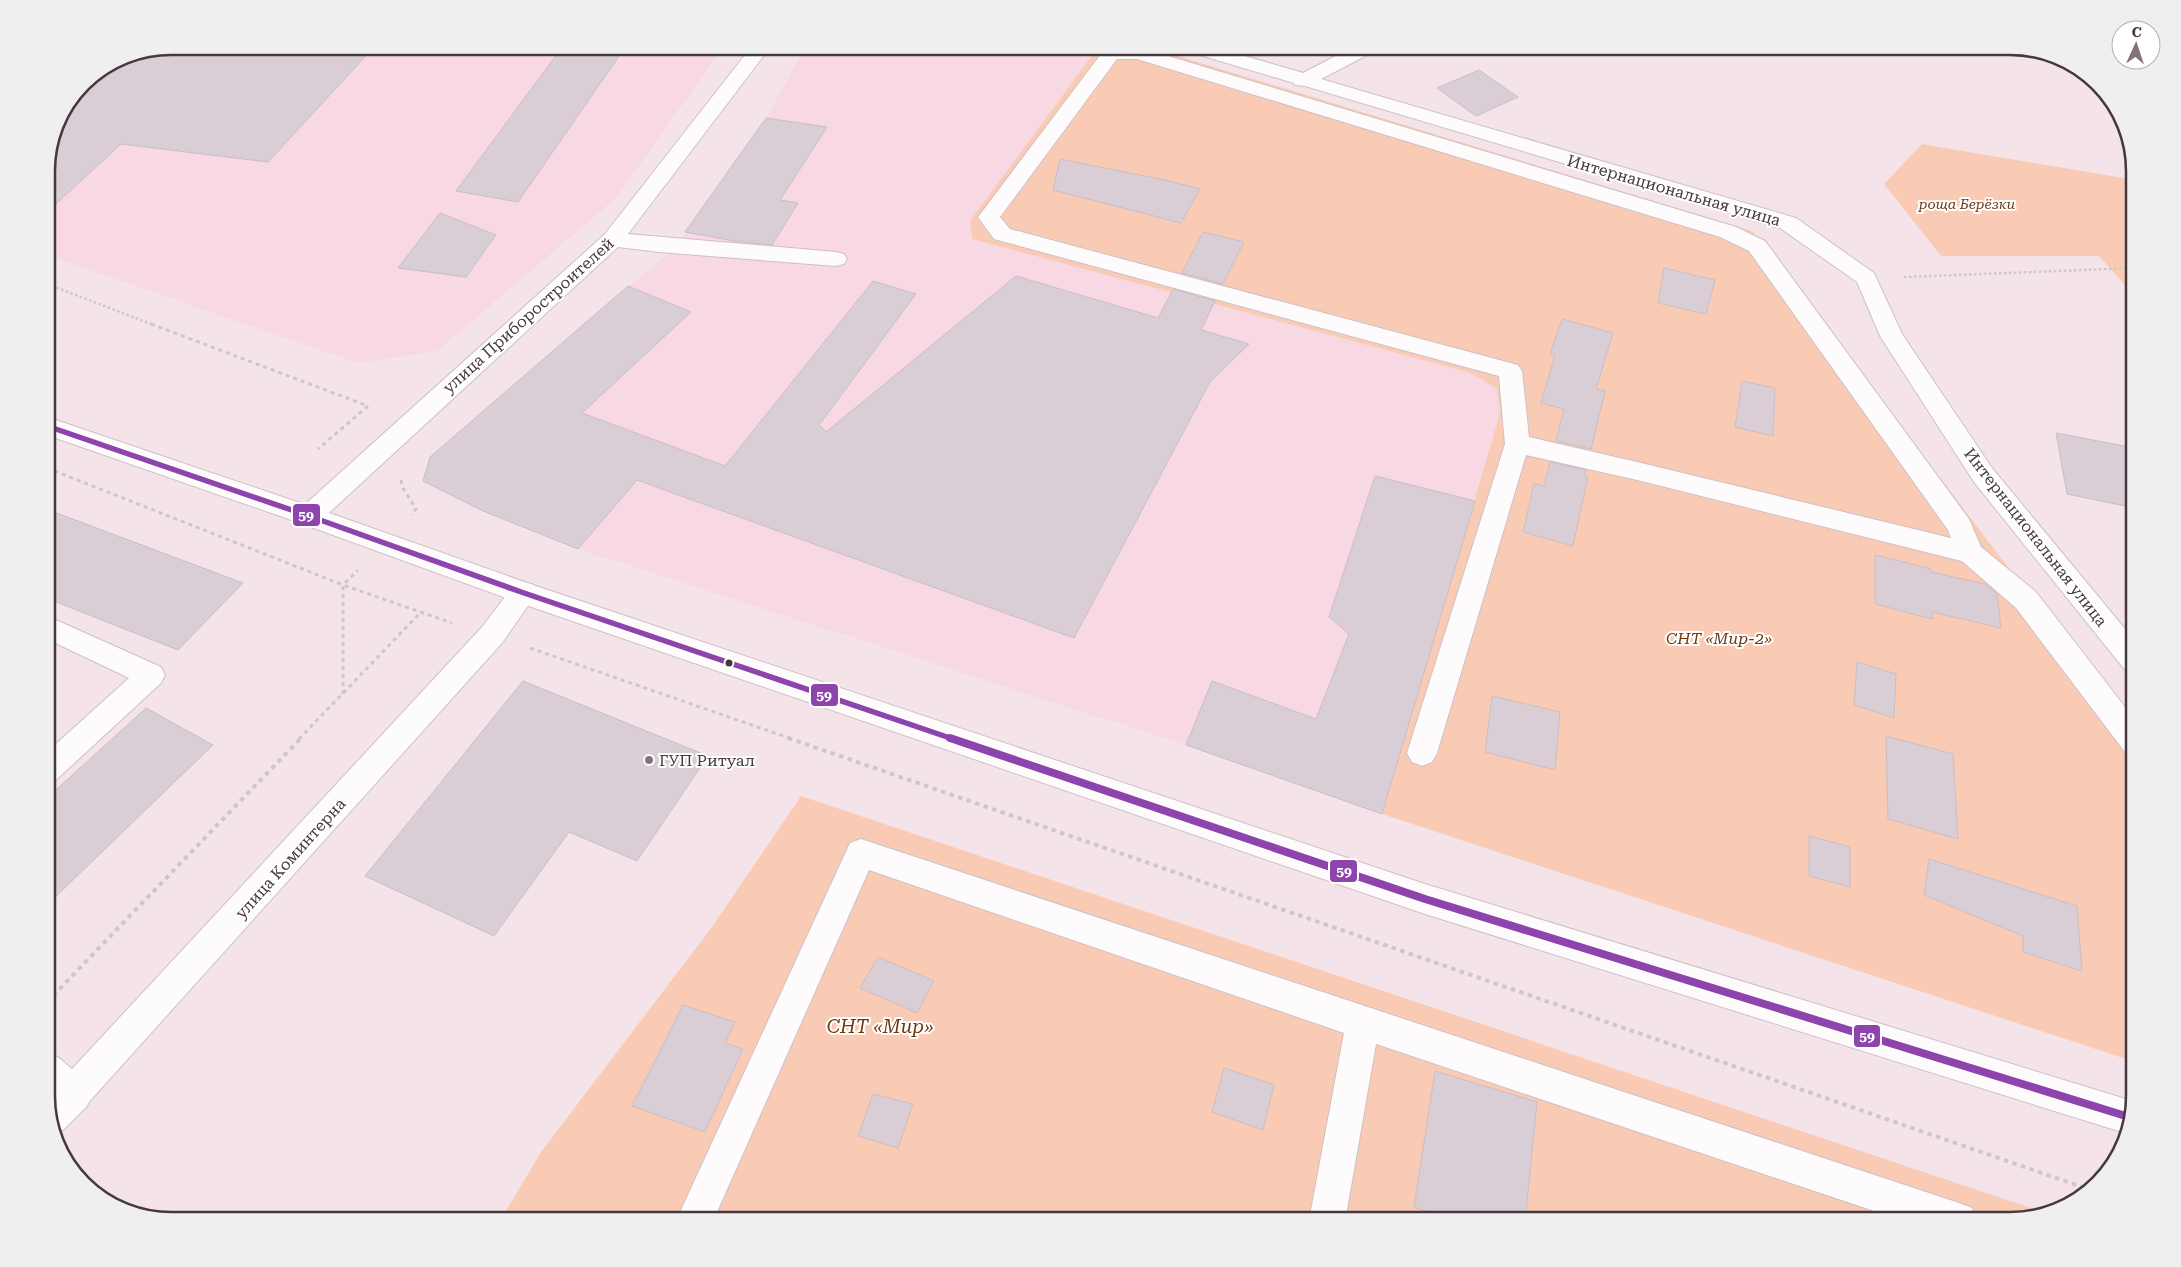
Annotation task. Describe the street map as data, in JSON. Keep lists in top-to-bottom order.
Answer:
{
  "streets": {
    "street": ["Интернациональная улица", "улица Приборостроителей", "улица Коминтерна"]
  },
  "parks": ["роща Берёзки", "СНТ «Мир-2»", "СНТ «Мир»"],
  "places": ["ГУП Ритуал"],
  "lines": ["transit line 59"],
  "north": "top"
}
